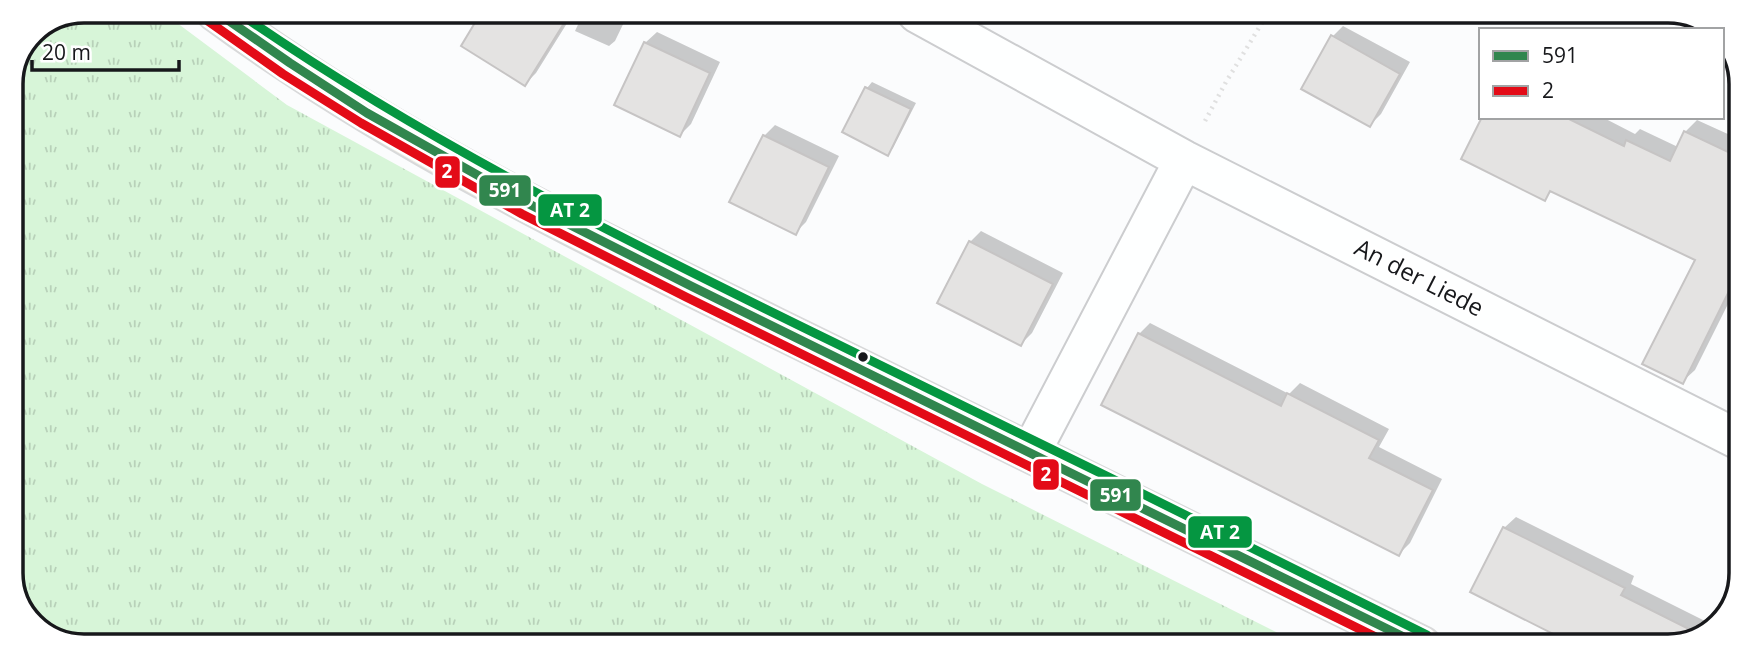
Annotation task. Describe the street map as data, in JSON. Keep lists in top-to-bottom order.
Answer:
{
  "streets": {
    "street": ["An der Liede"]
  },
  "lines": ["transit line 591", "transit line 2"],
  "legend": ["591", "2"],
  "scale_bar": "20 m"
}
